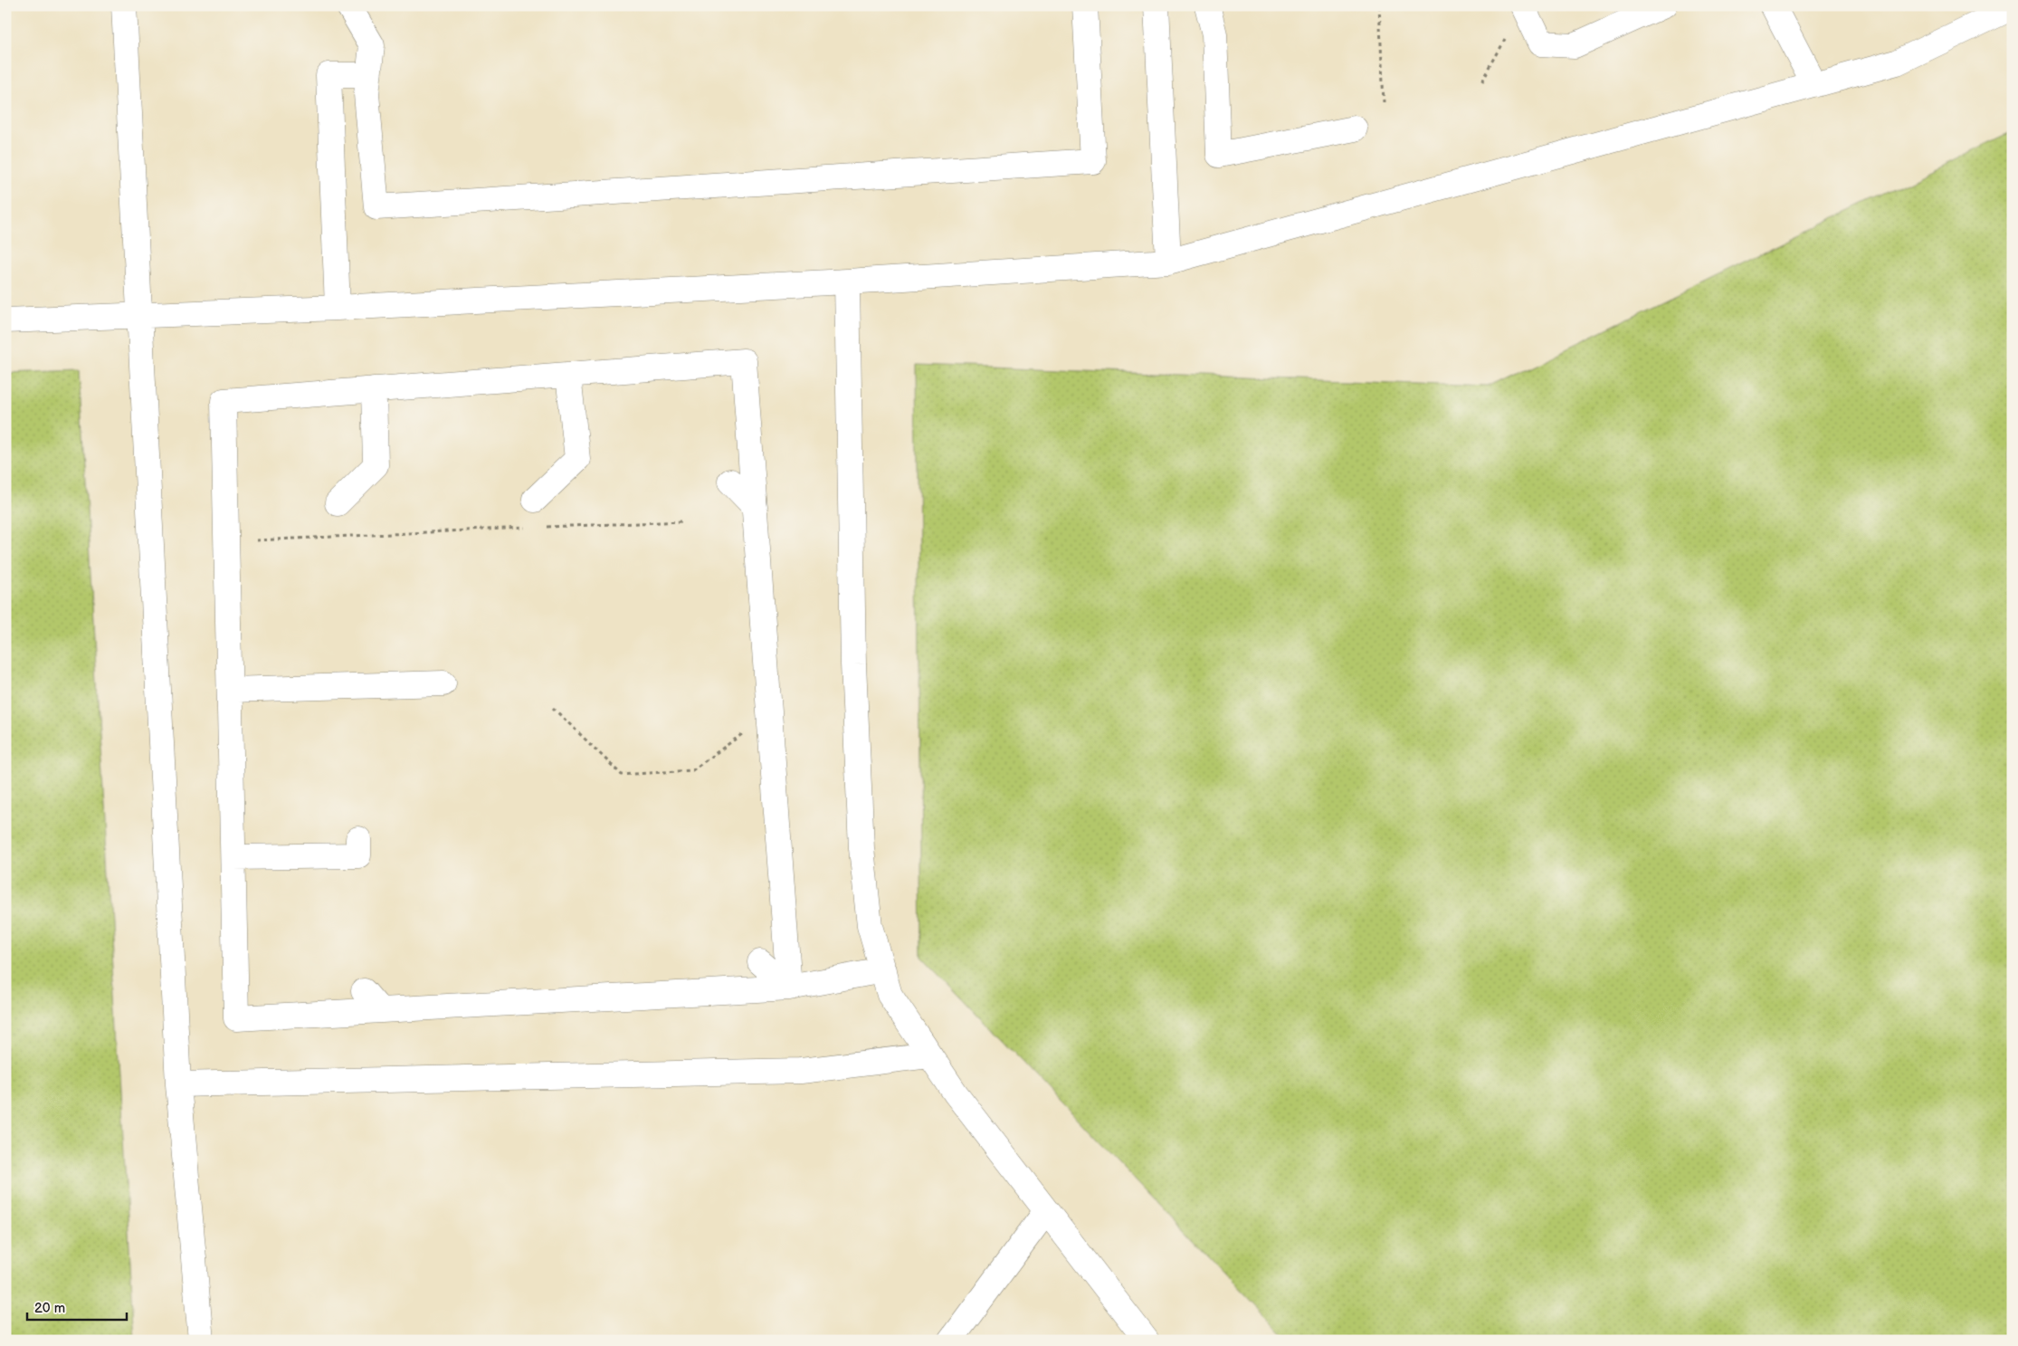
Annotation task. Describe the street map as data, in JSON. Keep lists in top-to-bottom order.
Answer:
{
  "scale_bar": "20 m"
}
